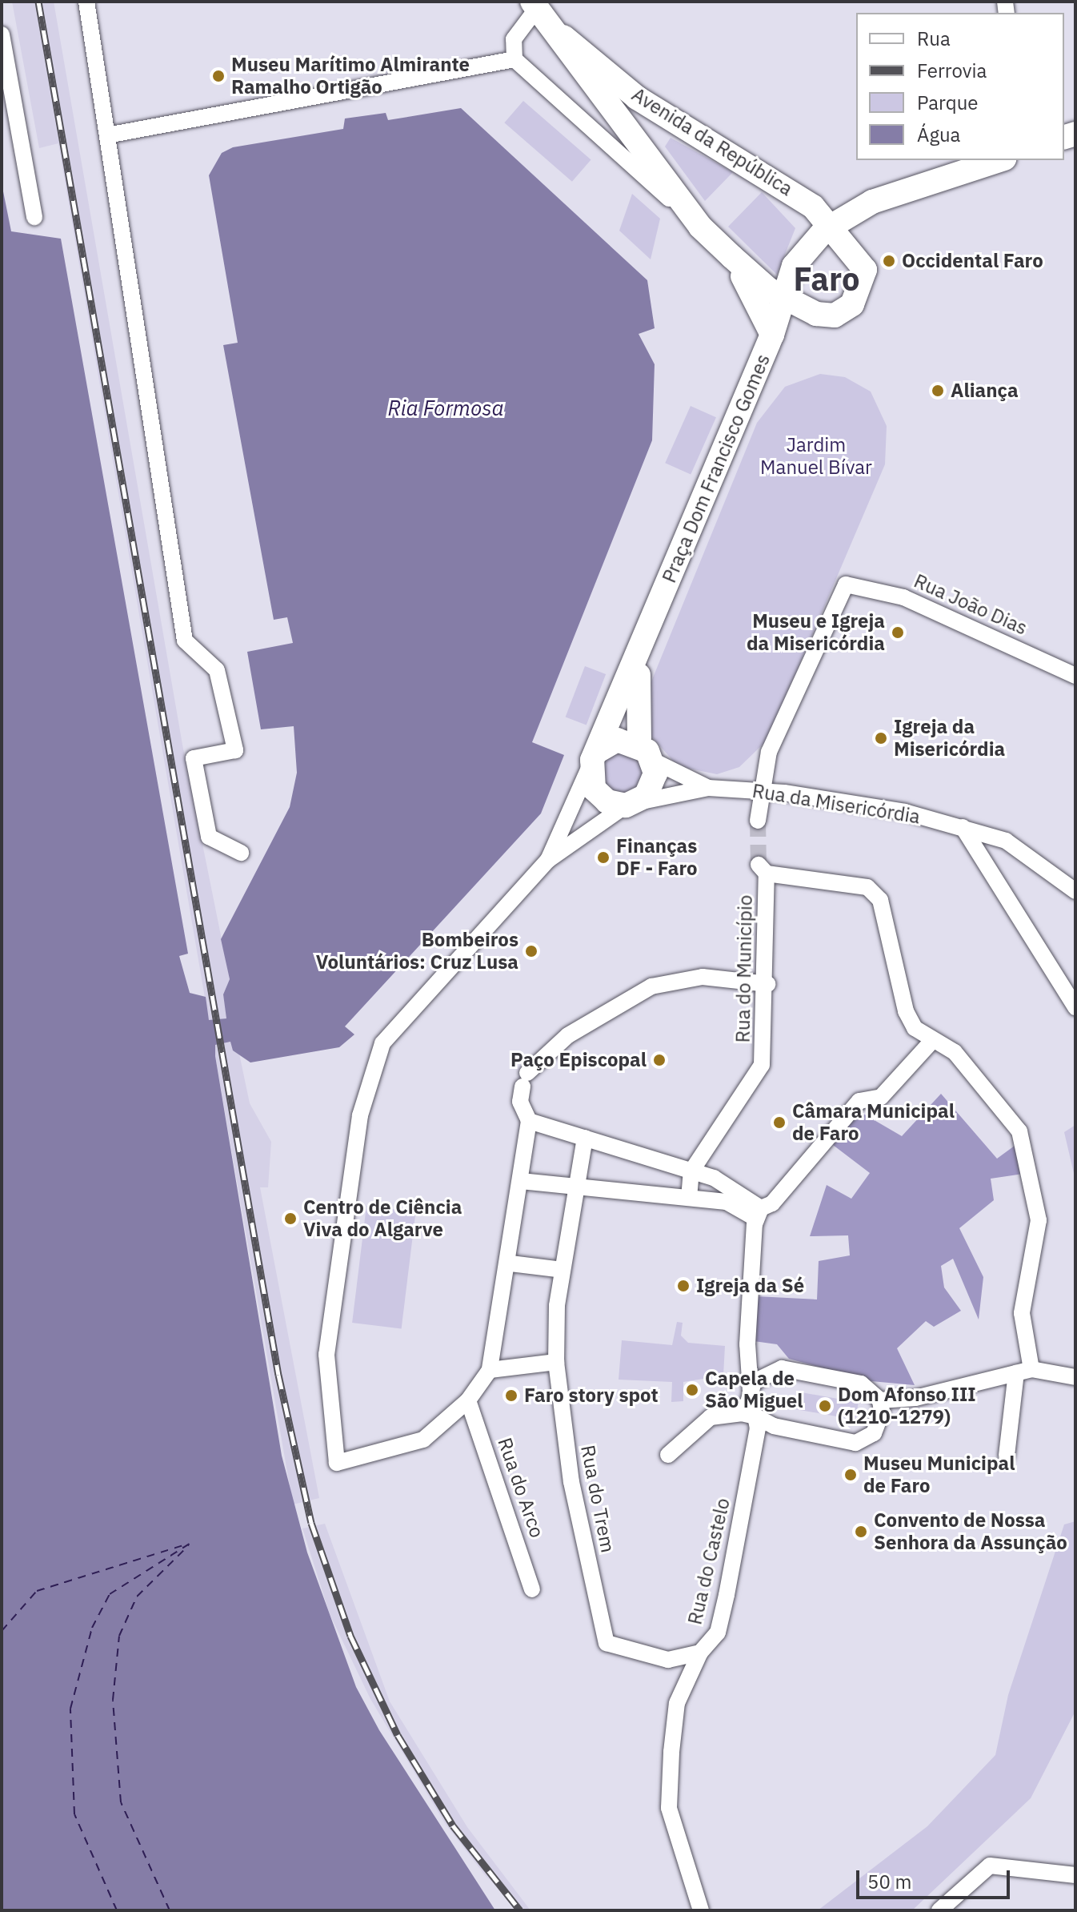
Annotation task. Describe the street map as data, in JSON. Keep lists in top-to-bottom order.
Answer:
{
  "streets": {
    "street": [
      "Avenida da República",
      "Praça Dom Francisco Gomes",
      "Rua João Dias",
      "Rua da Misericórdia",
      "Rua do Município",
      "Rua do Arco",
      "Rua do Trem",
      "Rua do Castelo"
    ]
  },
  "crossings": [
    ["Avenida da República", "Praça Dom Francisco Gomes"],
    ["Rua João Dias", "Rua da Misericórdia"],
    ["Rua do Trem", "Rua do Castelo"]
  ],
  "districts": ["Faro"],
  "water": ["Ria Formosa"],
  "parks": ["Jardim Manuel Bívar"],
  "places": [
    "Museu Marítimo Almirante Ramalho Ortigão",
    "Occidental Faro",
    "Aliança",
    "Museu e Igreja da Misericórdia",
    "Igreja da Misericórdia",
    "Finanças DF - Faro",
    "Bombeiros Voluntários: Cruz Lusa",
    "Paço Episcopal",
    "Câmara Municipal de Faro",
    "Centro de Ciência Viva do Algarve",
    "Igreja da Sé",
    "Capela de São Miguel",
    "Faro story spot",
    "Dom Afonso III (1210-1279)",
    "Museu Municipal de Faro",
    "Convento de Nossa Senhora da Assunção"
  ],
  "legend": [
    "Rua",
    "Ferrovia",
    "Parque",
    "Água"
  ],
  "scale_bar": "50 m"
}
